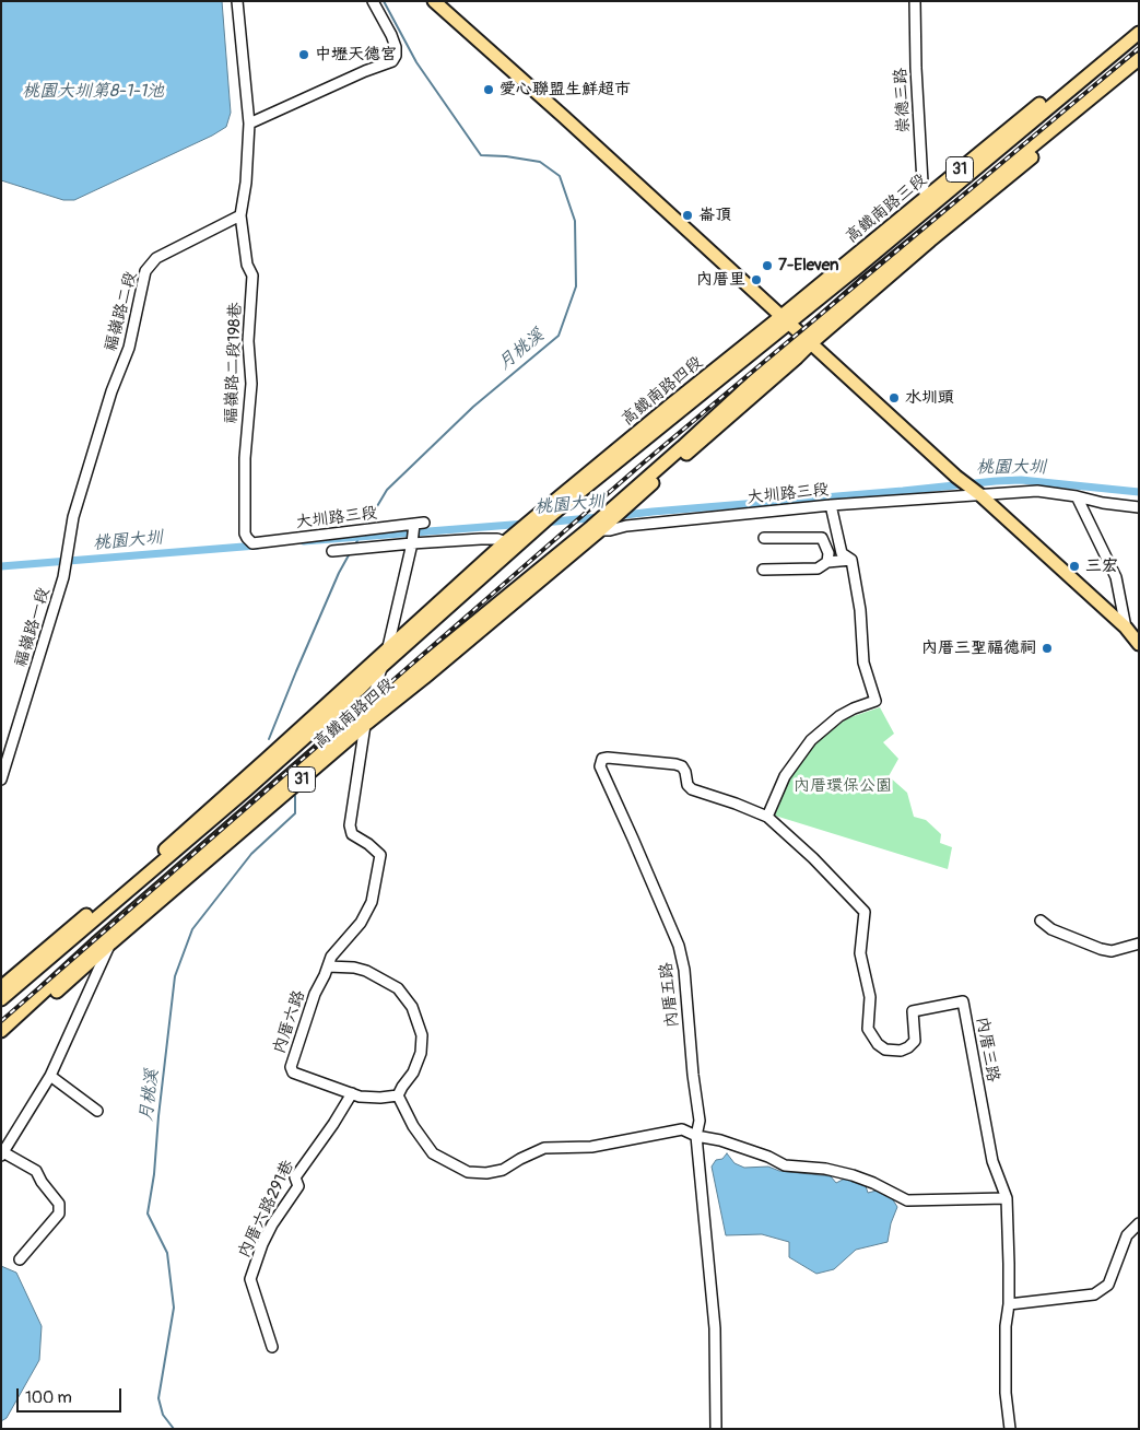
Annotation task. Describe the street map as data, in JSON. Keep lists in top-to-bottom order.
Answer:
{
  "streets": {
    "main road": ["31", "高鐵南路三段", "高鐵南路四段"],
    "street": [
      "崇德三路",
      "福嶺路二段",
      "福嶺路二段198巷",
      "大圳路三段",
      "福嶺路一段",
      "內厝五路",
      "內厝六路",
      "內厝三路",
      "內厝六路291巷"
    ]
  },
  "crossings": [
    ["崇德三路", "高鐵南路三段"],
    ["31", "高鐵南路四段"],
    ["31", "大圳路三段"],
    ["高鐵南路三段", "高鐵南路四段"],
    ["福嶺路二段", "福嶺路二段198巷"],
    ["福嶺路二段", "福嶺路一段"],
    ["福嶺路二段198巷", "大圳路三段"],
    ["高鐵南路四段", "大圳路三段"],
    ["高鐵南路四段", "內厝六路"],
    ["內厝五路", "內厝三路"],
    ["內厝六路", "內厝六路291巷"]
  ],
  "water": ["桃園大圳第8-1-1池", "月桃溪", "桃園大圳"],
  "parks": ["內厝環保公園"],
  "places": [
    "中壢天德宮",
    "愛心聯盟生鮮超市",
    "崙頂",
    "7-Eleven",
    "內厝里",
    "水圳頭",
    "三宏",
    "內厝三聖福德祠"
  ],
  "scale_bar": "100 m"
}
